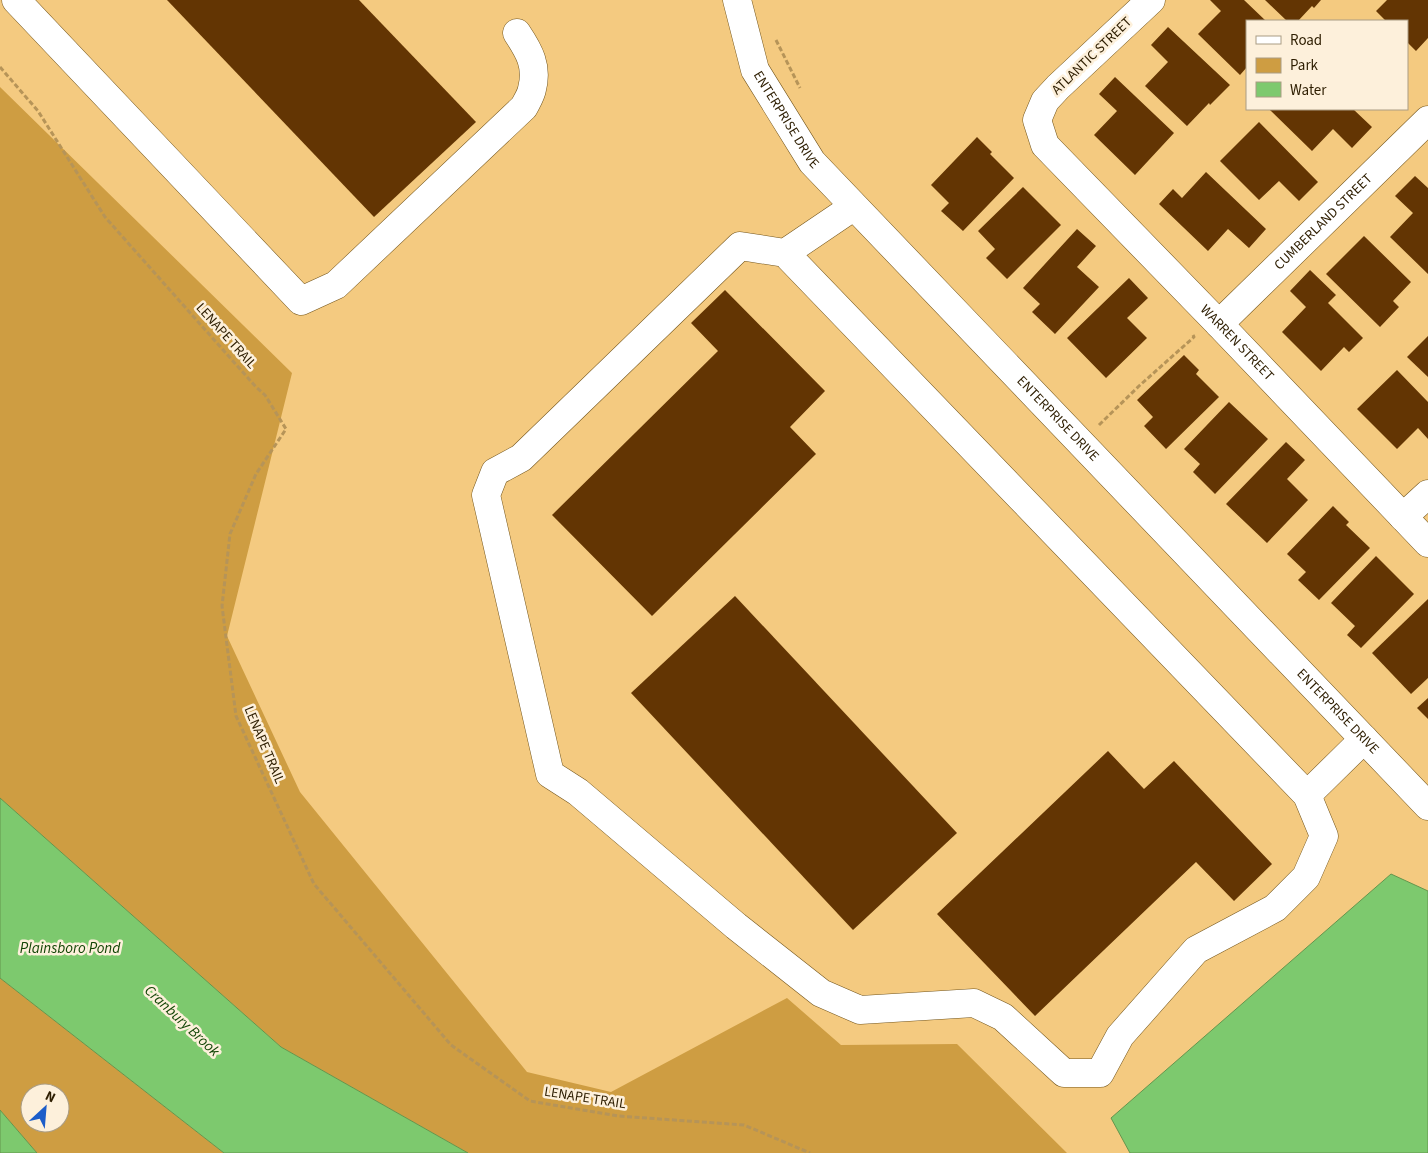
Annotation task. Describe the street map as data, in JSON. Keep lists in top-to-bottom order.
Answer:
{
  "streets": {
    "street": [
      "ATLANTIC STREET",
      "ENTERPRISE DRIVE",
      "CUMBERLAND STREET",
      "WARREN STREET"
    ],
    "path": ["LENAPE TRAIL"]
  },
  "crossings": [
    ["ATLANTIC STREET", "WARREN STREET"],
    ["CUMBERLAND STREET", "WARREN STREET"]
  ],
  "water": ["Plainsboro Pond", "Cranbury Brook"],
  "legend": ["Road", "Park", "Water"],
  "north": "top right"
}
